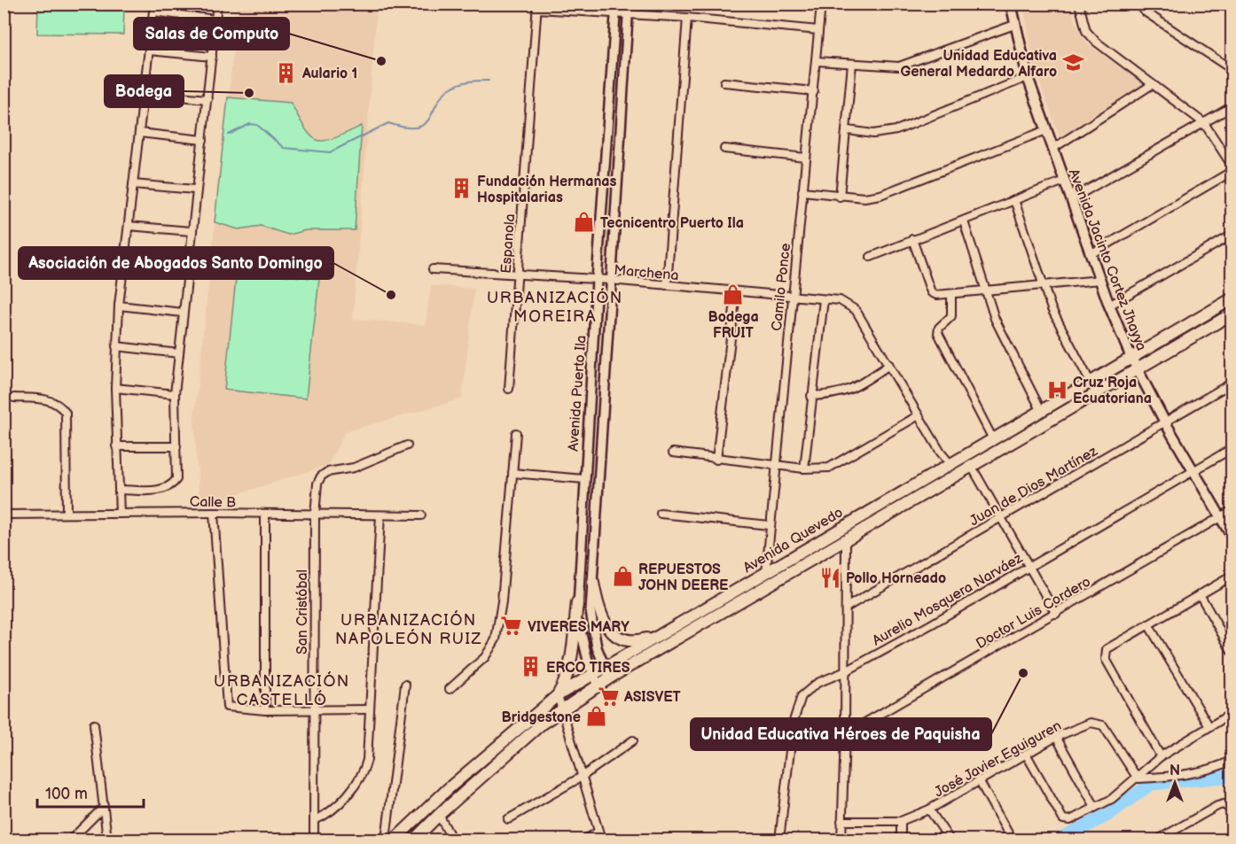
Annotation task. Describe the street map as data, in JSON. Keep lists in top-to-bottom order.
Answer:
{
  "streets": {
    "main road": ["Avenida Jacinto Cortez Jhayya", "Avenida Quevedo"],
    "street": [
      "Espanola",
      "Marchena",
      "Camilo Ponce",
      "Avenida Puerto Ila",
      "Juan de Dios Martínez",
      "Calle B",
      "Aurelio Mosquera Narváez",
      "San Cristóbal",
      "Doctor Luis Cordero",
      "José Javier Eguiguren"
    ]
  },
  "crossings": [
    ["Espanola", "Marchena"],
    ["Avenida Jacinto Cortez Jhayya", "Juan de Dios Martínez"],
    ["Avenida Jacinto Cortez Jhayya", "Avenida Quevedo"],
    ["Avenida Jacinto Cortez Jhayya", "Aurelio Mosquera Narváez"],
    ["Avenida Jacinto Cortez Jhayya", "Doctor Luis Cordero"],
    ["Marchena", "Camilo Ponce"],
    ["Marchena", "Avenida Puerto Ila"],
    ["Camilo Ponce", "Avenida Quevedo"],
    ["Avenida Puerto Ila", "Avenida Quevedo"],
    ["Calle B", "San Cristóbal"]
  ],
  "districts": ["URBANIZACIÓN MOREIRA", "URBANIZACIÓN NAPOLEÓN RUIZ", "URBANIZACIÓN CASTELLÓ"],
  "places": {
    "other": [
      "Salas de Computo",
      "Bodega",
      "Asociación de Abogados Santo Domingo",
      "Unidad Educativa Héroes de Paquisha"
    ],
    "school or university": ["Unidad Educativa General Medardo Alfaro"],
    "building": ["Aulario 1", "Fundación Hermanas Hospitalarias", "ERCO TIRES"],
    "shop": [
      "Tecnicentro Puerto Ila",
      "Bodega FRUIT",
      "REPUESTOS JOHN DEERE",
      "Bridgestone"
    ],
    "hospital": ["Cruz Roja Ecuatoriana"],
    "restaurant": ["Pollo Horneado"],
    "supermarket": ["VIVERES MARY", "ASISVET"]
  },
  "scale_bar": "100 m",
  "north": "top"
}
